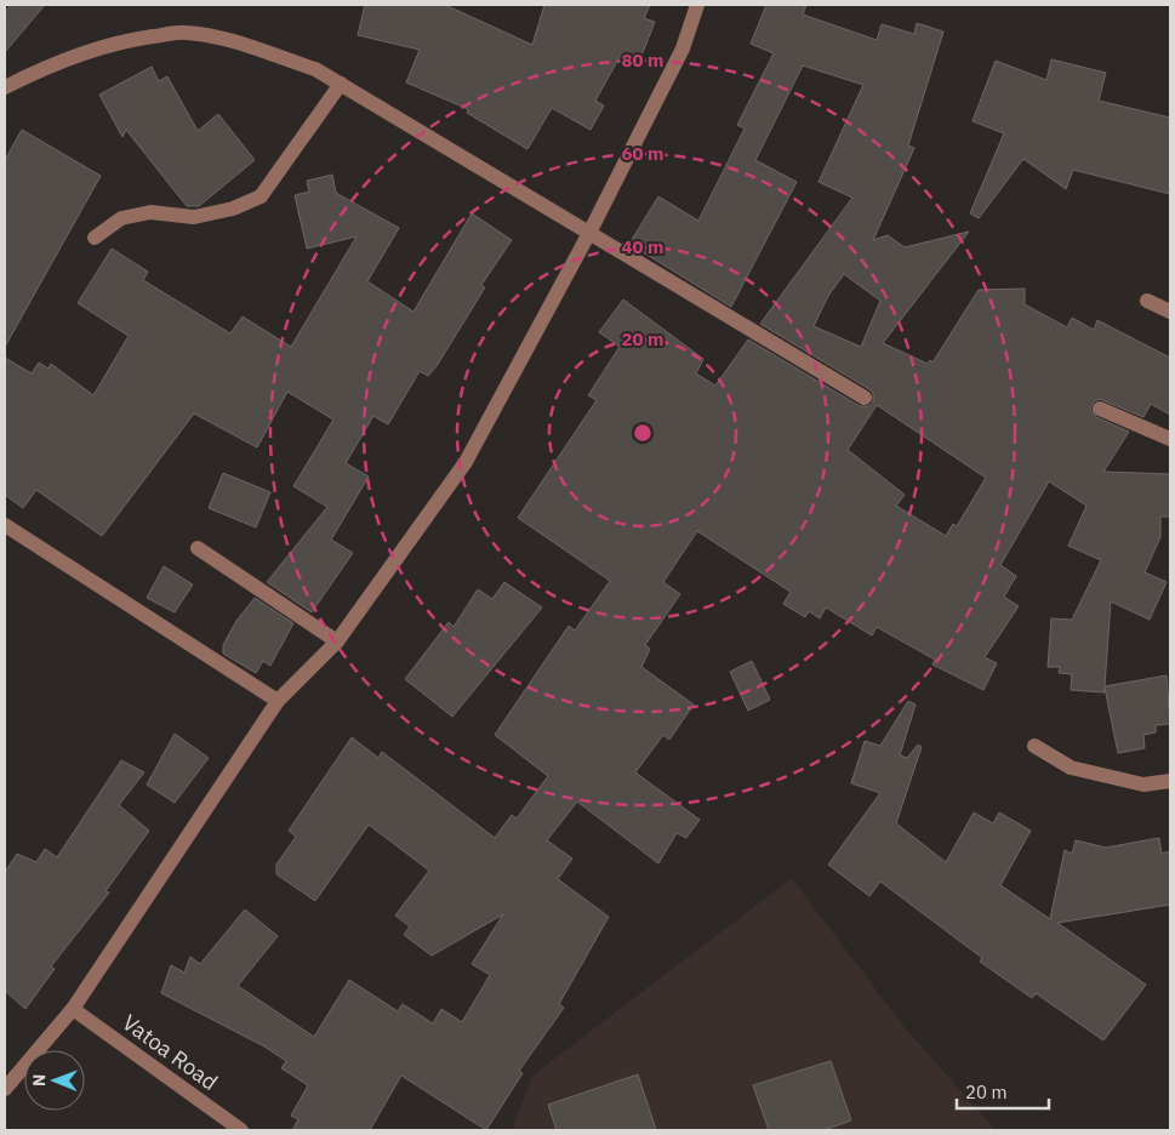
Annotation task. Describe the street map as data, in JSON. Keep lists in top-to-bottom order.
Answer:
{
  "streets": {
    "street": ["Vatoa Road"]
  },
  "scale_bar": "20 m",
  "north": "left",
  "rings": [
    "80 m",
    "60 m",
    "40 m",
    "20 m"
  ]
}
